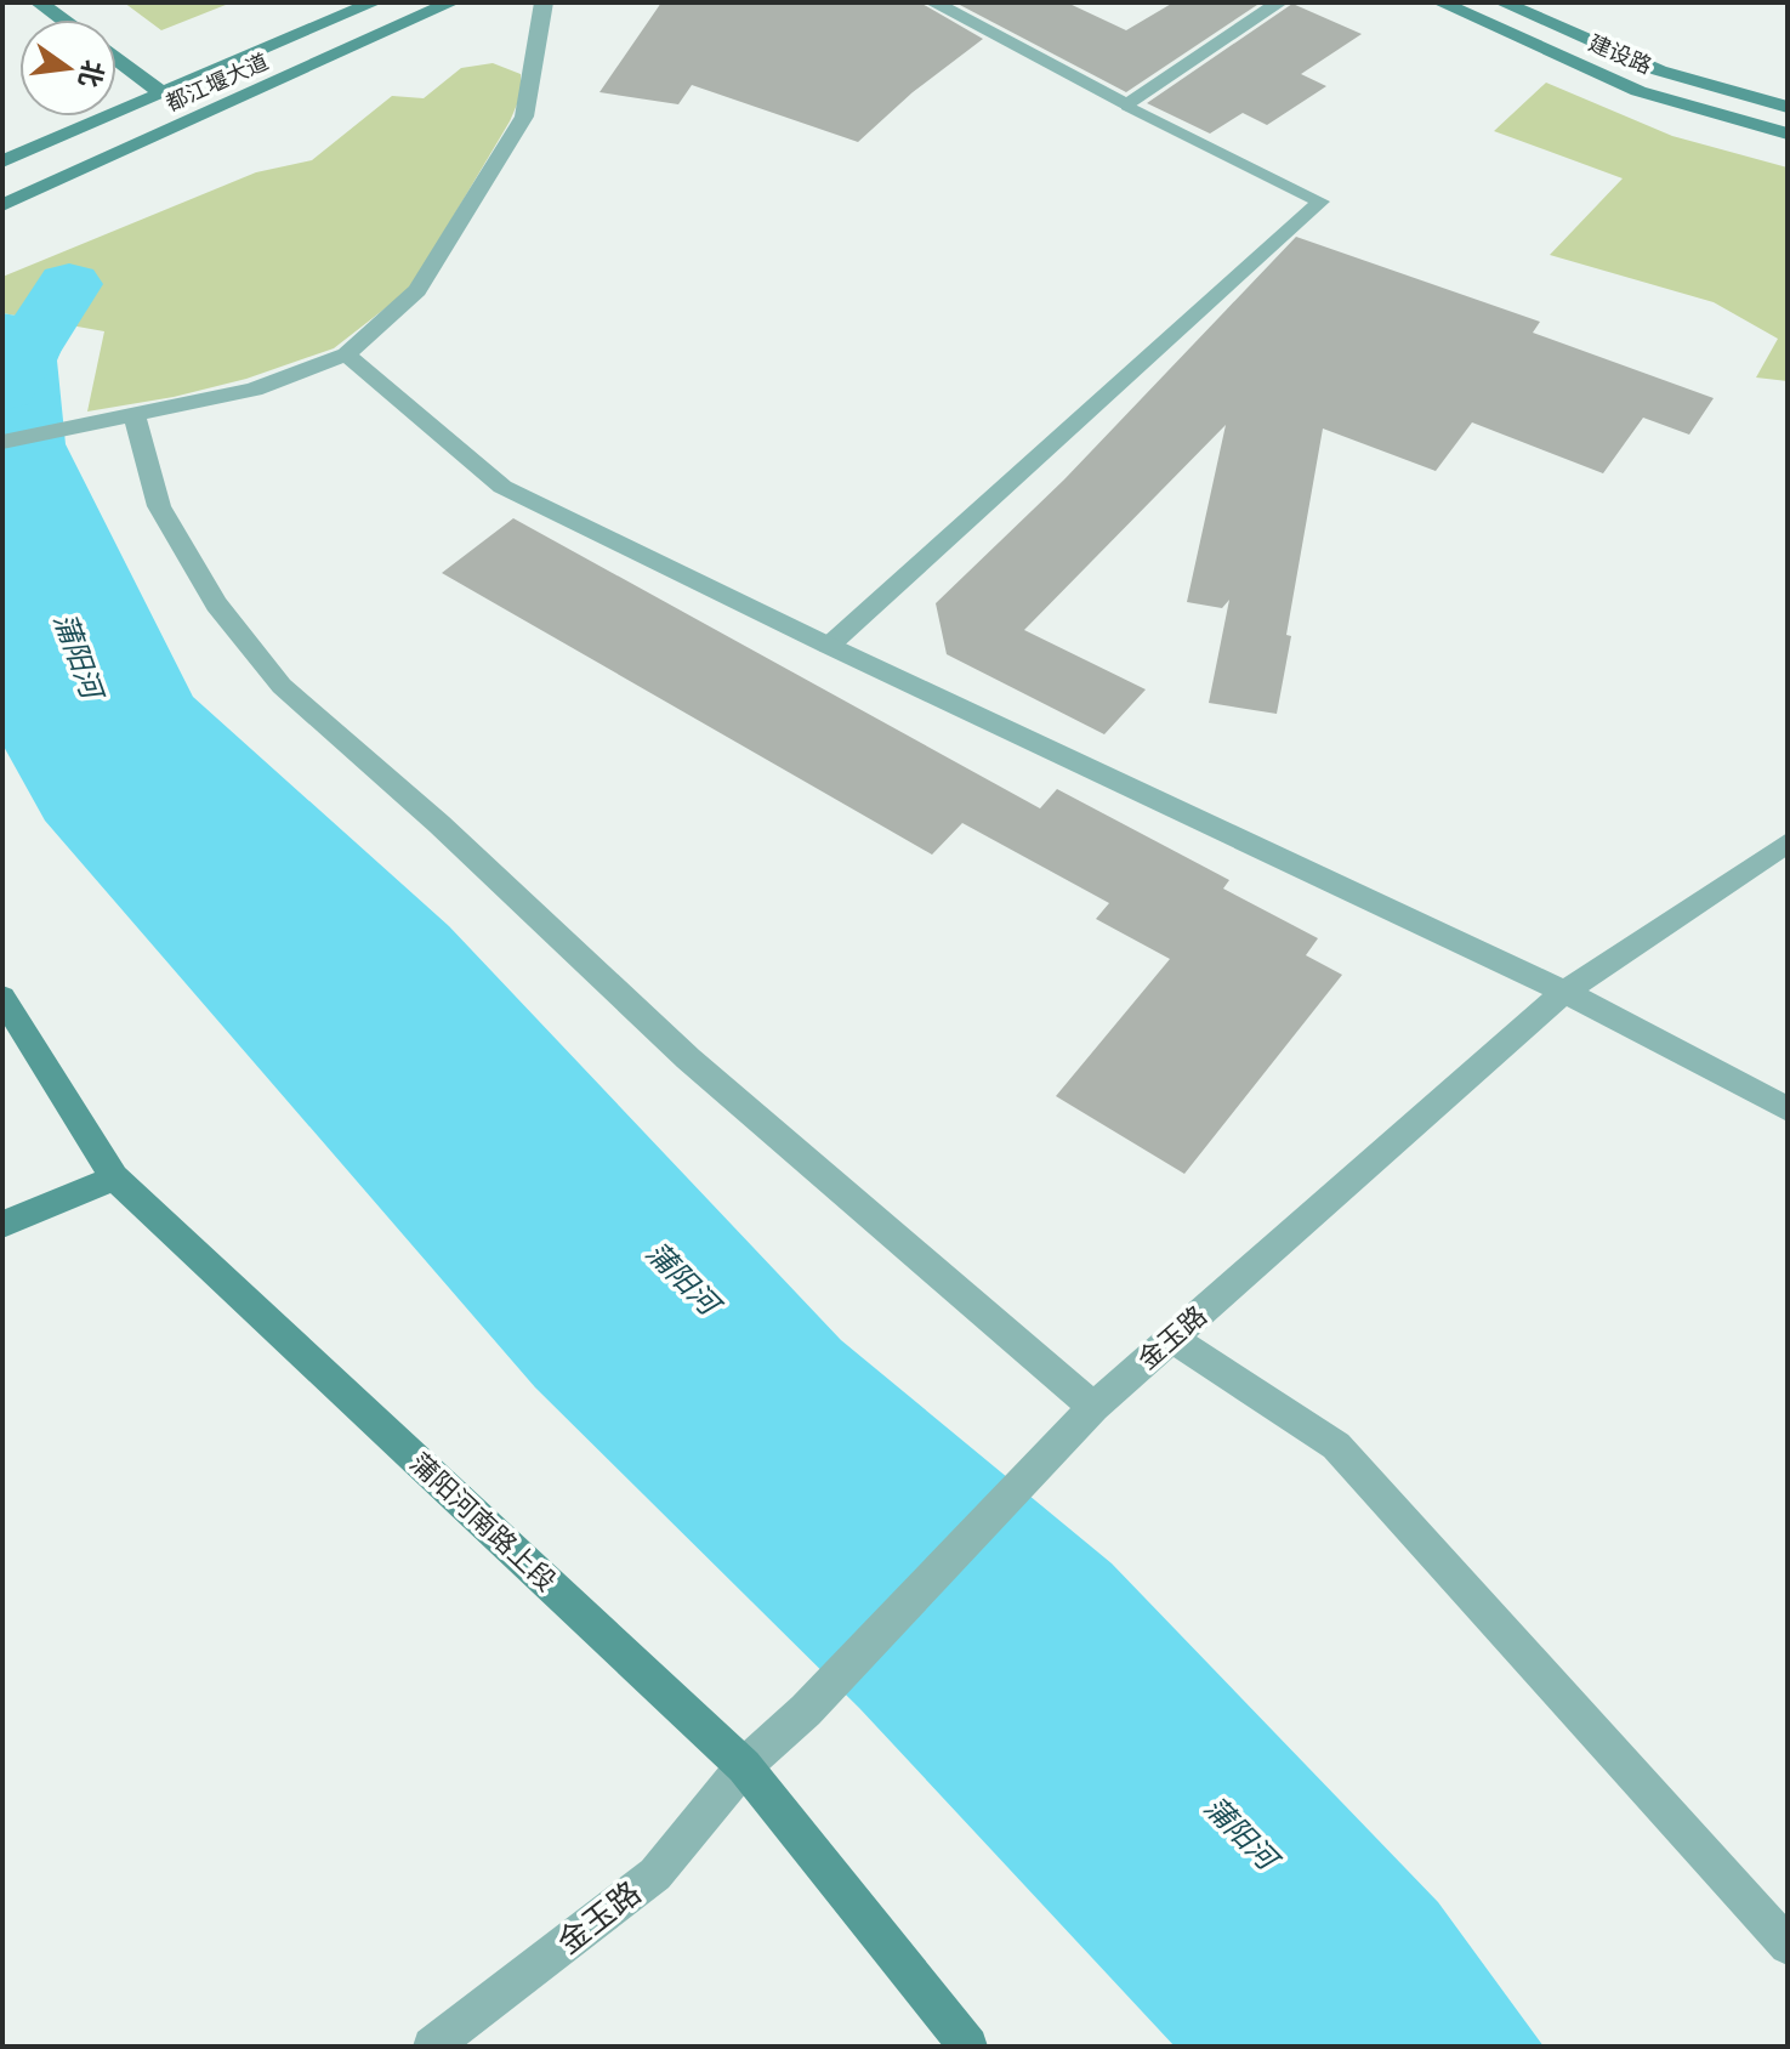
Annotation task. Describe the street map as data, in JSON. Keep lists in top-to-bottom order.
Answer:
{
  "streets": {
    "main road": ["建设路", "都江堰大道", "蒲阳河南路上段"],
    "street": ["金玉路"]
  },
  "crossings": [
    ["金玉路", "蒲阳河南路上段"]
  ],
  "water": ["蒲阳河"],
  "north": "right"
}
